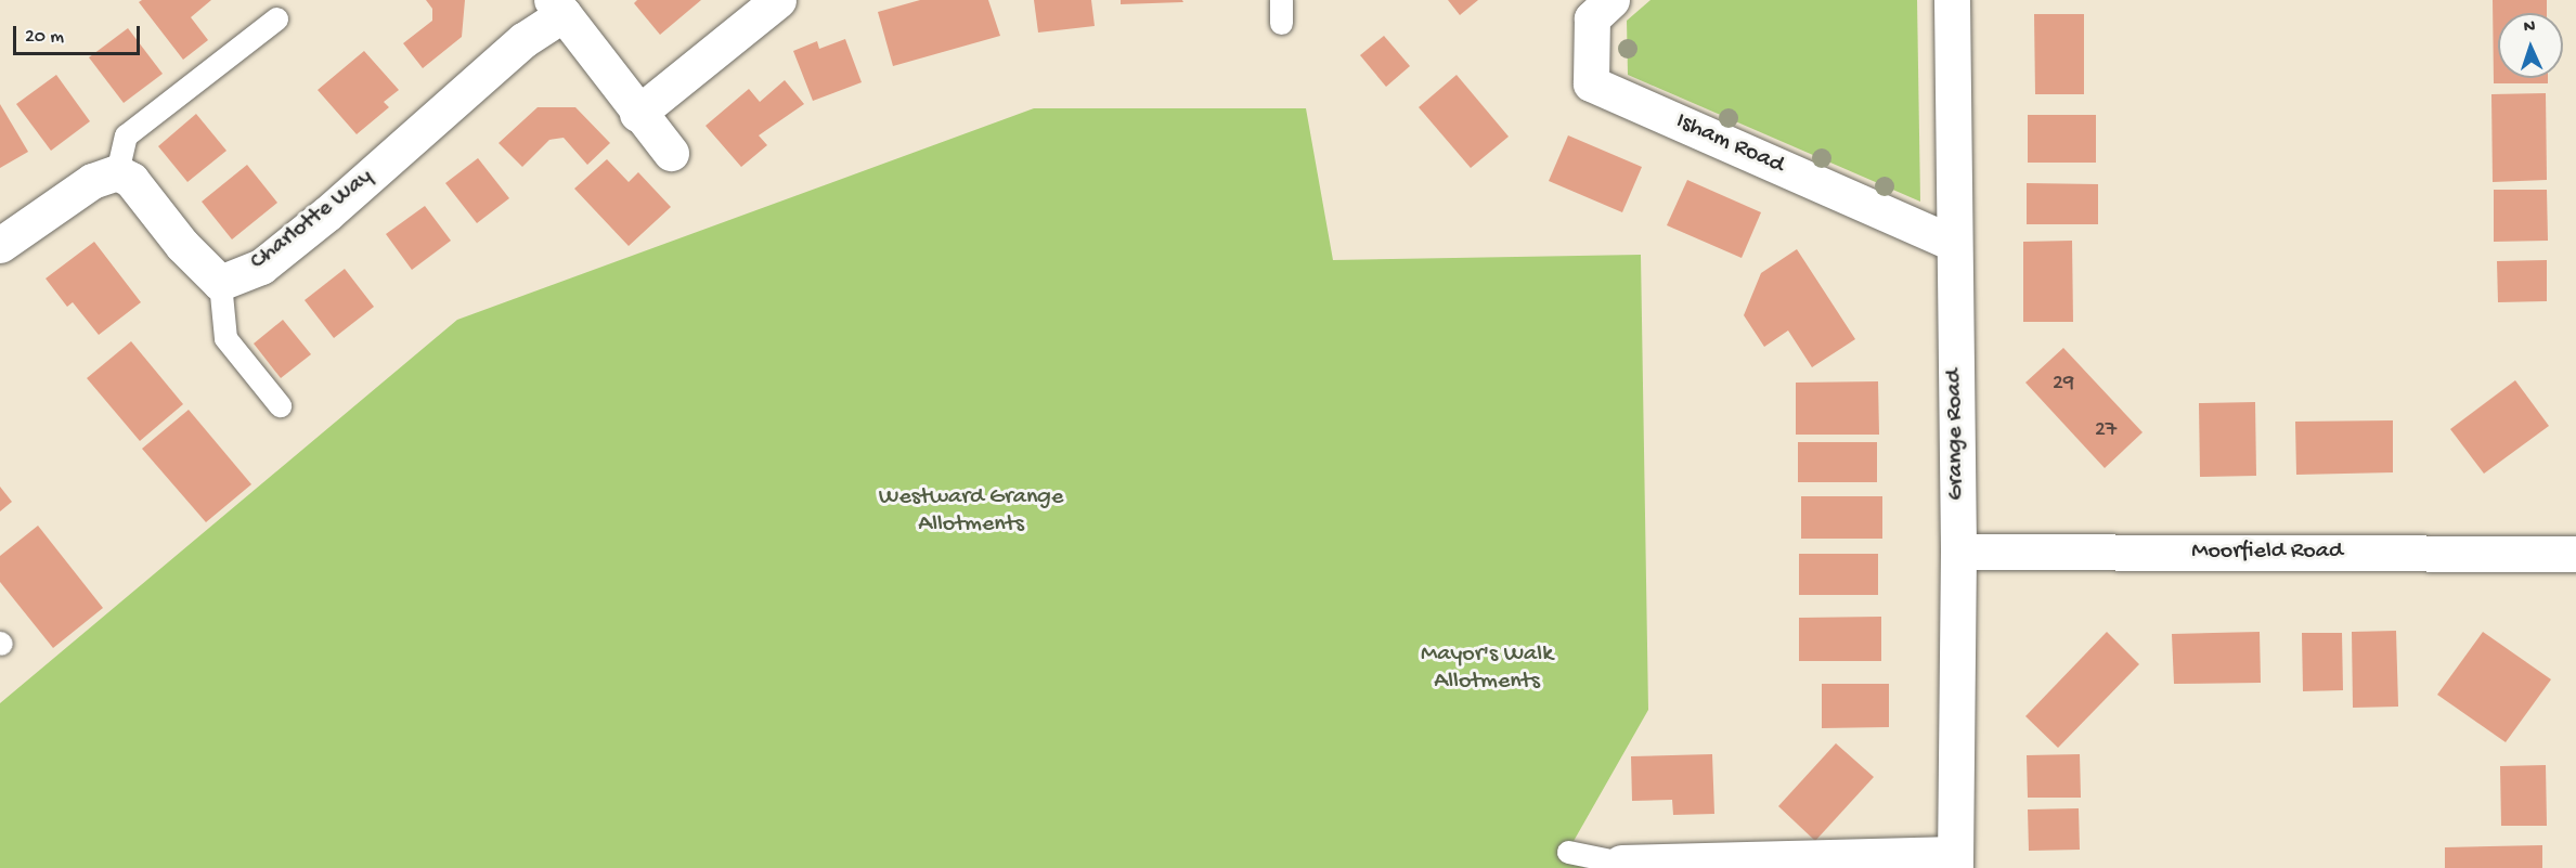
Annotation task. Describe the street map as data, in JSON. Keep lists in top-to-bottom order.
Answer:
{
  "streets": {
    "street": [
      "Isham Road",
      "Charlotte Way",
      "Grange Road",
      "Moorfield Road"
    ]
  },
  "crossings": [
    ["Isham Road", "Grange Road"],
    ["Grange Road", "Moorfield Road"]
  ],
  "parks": ["Westward Grange Allotments", "Mayor's Walk Allotments"],
  "house_numbers": ["29", "27"],
  "scale_bar": "20 m",
  "north": "top"
}
